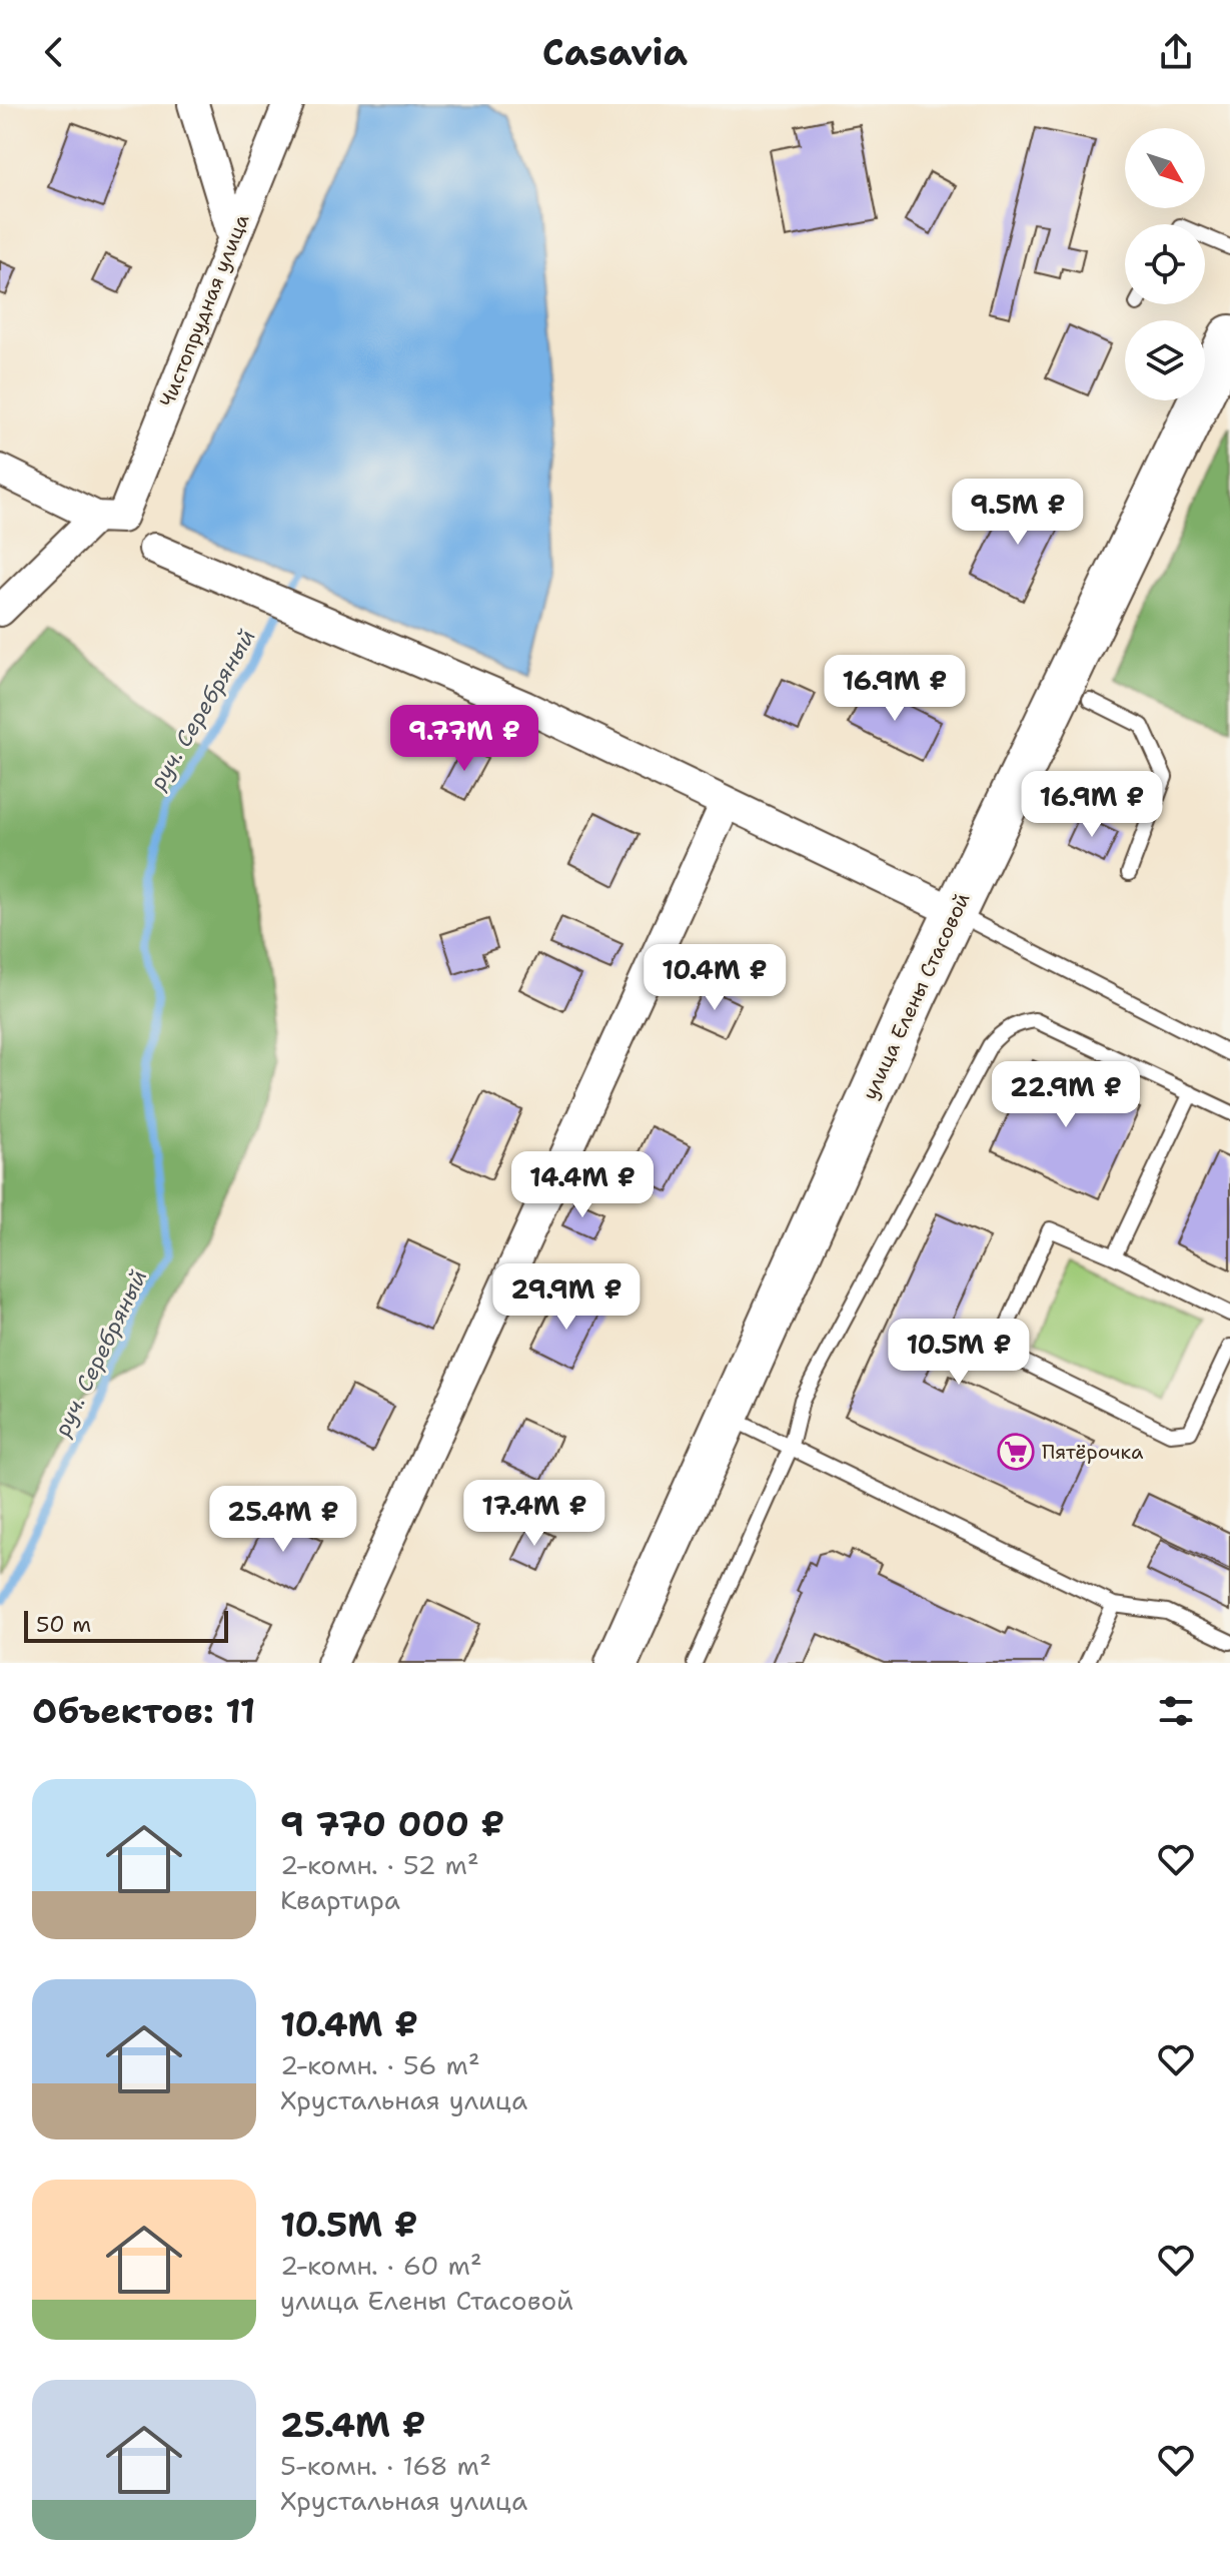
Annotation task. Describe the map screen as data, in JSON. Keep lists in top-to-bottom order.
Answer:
{
  "streets": {
    "main road": ["улица Елены Стасовой"],
    "street": ["Чистопрудная улица"]
  },
  "water": ["руч. Серебряный"],
  "places": {
    "supermarket": ["Пятёрочка"]
  },
  "scale_bar": "50 m",
  "north": "bottom right",
  "page": {
    "header": "Casavia",
    "price": [
      "9.5M ₽",
      "16.9M ₽",
      "9.77M ₽",
      "16.9M ₽",
      "10.4M ₽",
      "22.9M ₽",
      "14.4M ₽",
      "29.9M ₽",
      "10.5M ₽",
      "17.4M ₽",
      "25.4M ₽"
    ],
    "scale": "50 m",
    "heading": "Объектов: 11",
    "list": [
      {
        "name": "9 770 000 ₽",
        "note": "2-комн. · 52 m² · Квартира"
      },
      {
        "name": "10.4M ₽",
        "note": "2-комн. · 56 m² · Хрустальная улица"
      },
      {
        "name": "10.5M ₽",
        "note": "2-комн. · 60 m² · улица Елены Стасовой"
      },
      {
        "name": "25.4M ₽",
        "note": "5-комн. · 168 m² · Хрустальная улица"
      }
    ]
  }
}
